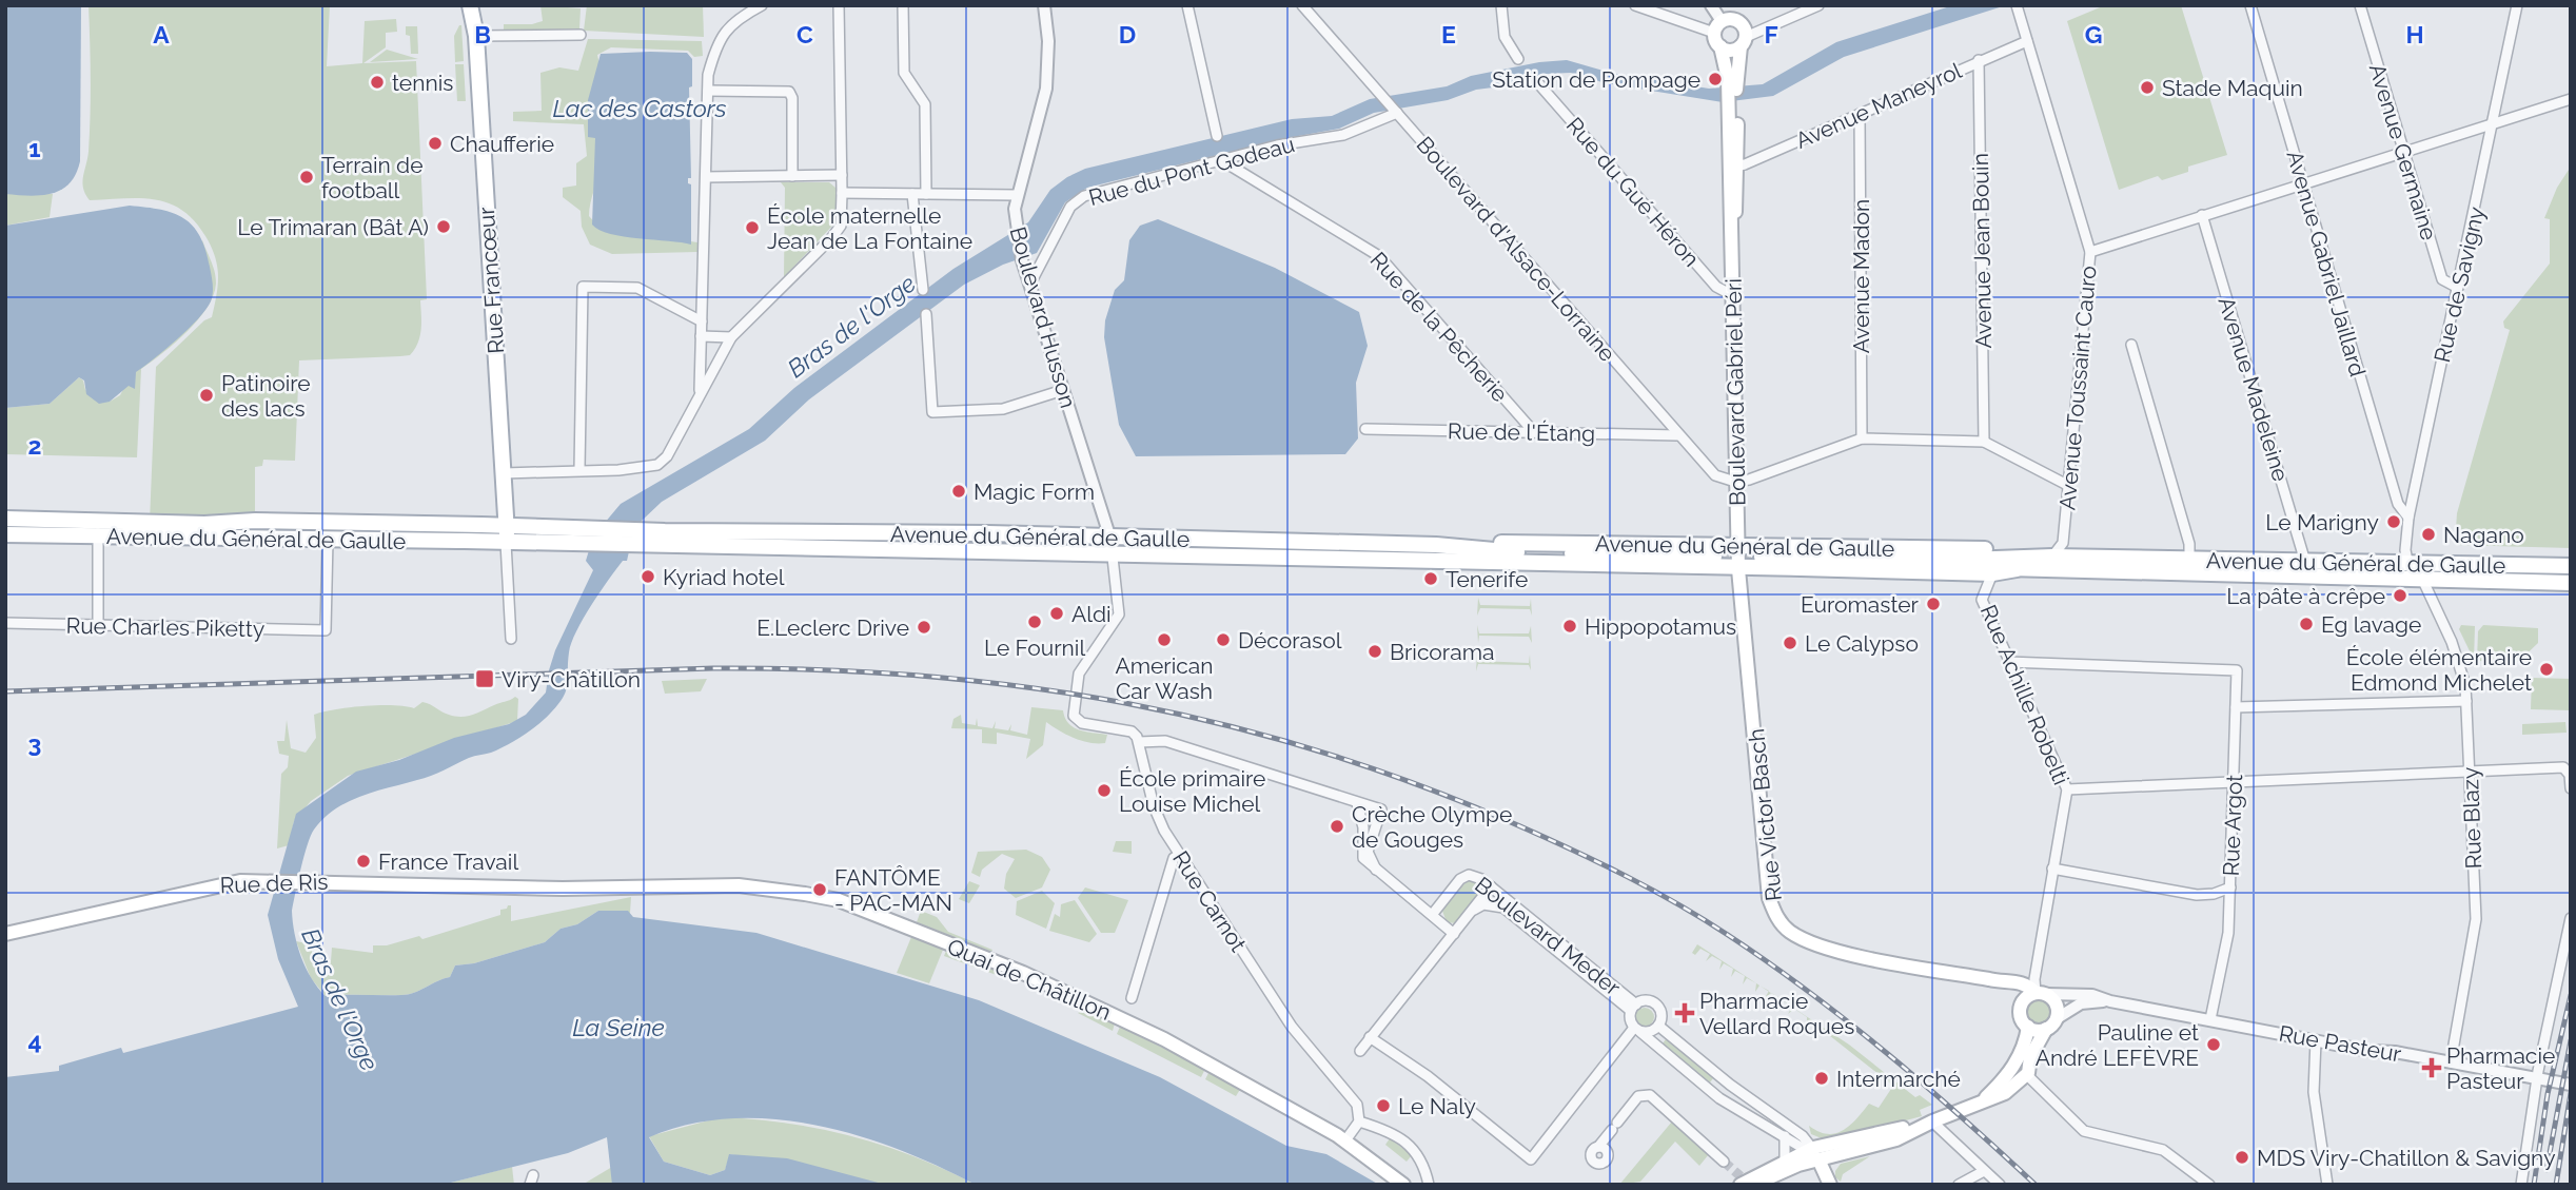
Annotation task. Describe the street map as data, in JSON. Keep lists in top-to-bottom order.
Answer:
{
  "streets": {
    "main road": [
      "Rue Francœur",
      "Boulevard Gabriel Péri",
      "Avenue du Général de Gaulle",
      "Rue Victor Basch",
      "Rue de Ris",
      "Quai de Châtillon"
    ],
    "street": [
      "Avenue Maneyrol",
      "Avenue Germaine",
      "Rue du Pont Godeau",
      "Rue du Gué Héron",
      "Boulevard d'Alsace-Lorraine",
      "Avenue Jean Bouin",
      "Avenue Gabriel Jaillard",
      "Avenue Madon",
      "Rue de Savigny",
      "Boulevard Husson",
      "Rue de la Pêcherie",
      "Avenue Toussaint Cauro",
      "Avenue Madeleine",
      "Rue de l'Étang",
      "Rue Charles Piketty",
      "Rue Achille Robelti",
      "Rue Blazy",
      "Rue Argot",
      "Rue Carnot",
      "Boulevard Meder",
      "Rue Pasteur"
    ]
  },
  "crossings": [
    ["Avenue Maneyrol", "Avenue Jean Bouin"],
    ["Avenue Maneyrol", "Avenue Madon"],
    ["Avenue Maneyrol", "Avenue Toussaint Cauro"],
    ["Avenue Maneyrol", "Boulevard Gabriel Péri"],
    ["Avenue Germaine", "Rue de Savigny"],
    ["Rue du Pont Godeau", "Boulevard d'Alsace-Lorraine"],
    ["Rue du Pont Godeau", "Boulevard Husson"],
    ["Rue du Pont Godeau", "Rue de la Pêcherie"],
    ["Rue du Gué Héron", "Boulevard Gabriel Péri"],
    ["Boulevard d'Alsace-Lorraine", "Boulevard Gabriel Péri"],
    ["Boulevard d'Alsace-Lorraine", "Rue de l'Étang"],
    ["Avenue Gabriel Jaillard", "Rue de Savigny"],
    ["Rue Francœur", "Avenue du Général de Gaulle"],
    ["Rue de Savigny", "Avenue du Général de Gaulle"],
    ["Boulevard Husson", "Avenue du Général de Gaulle"],
    ["Rue de la Pêcherie", "Rue de l'Étang"],
    ["Avenue Toussaint Cauro", "Avenue du Général de Gaulle"],
    ["Avenue Madeleine", "Avenue du Général de Gaulle"],
    ["Boulevard Gabriel Péri", "Avenue du Général de Gaulle"],
    ["Boulevard Gabriel Péri", "Rue Victor Basch"],
    ["Avenue du Général de Gaulle", "Rue Charles Piketty"],
    ["Avenue du Général de Gaulle", "Rue Achille Robelti"],
    ["Avenue du Général de Gaulle", "Rue Victor Basch"],
    ["Avenue du Général de Gaulle", "Rue Blazy"],
    ["Rue Achille Robelti", "Rue Victor Basch"],
    ["Rue Achille Robelti", "Rue Argot"],
    ["Rue Achille Robelti", "Rue Pasteur"],
    ["Rue Victor Basch", "Rue Pasteur"],
    ["Rue Blazy", "Rue Pasteur"],
    ["Rue de Ris", "Quai de Châtillon"]
  ],
  "water": ["Lac des Castors", "Bras de l'Orge", "La Seine"],
  "places": {
    "other": [
      "Station de Pompage",
      "tennis",
      "Stade Maquin",
      "Chaufferie",
      "Terrain de football",
      "Le Trimaran (Bât A)",
      "École maternelle Jean de La Fontaine",
      "Patinoire des lacs",
      "Magic Form",
      "Le Marigny",
      "Nagano",
      "Kyriad hotel",
      "Tenerife",
      "La pâte à crêpe",
      "Euromaster",
      "Aldi",
      "Le Fournil",
      "Eg lavage",
      "Hippopotamus",
      "E.Leclerc Drive",
      "American Car Wash",
      "Décorasol",
      "Le Calypso",
      "Bricorama",
      "École élémentaire Edmond Michelet",
      "École primaire Louise Michel",
      "Crèche Olympe de Gouges",
      "France Travail",
      "FANTÔME - PAC-MAN",
      "Pauline et André LEFÈVRE",
      "Intermarché",
      "Le Naly",
      "MDS Viry-Chatillon & Savigny"
    ],
    "transit": ["Viry-Châtillon"],
    "health": ["Pharmacie Vellard Roques", "Pharmacie Pasteur"]
  },
  "grid": {
    "columns": [
      "A",
      "B",
      "C",
      "D",
      "E",
      "F",
      "G",
      "H"
    ],
    "rows": [
      "1",
      "2",
      "3",
      "4"
    ]
  }
}
